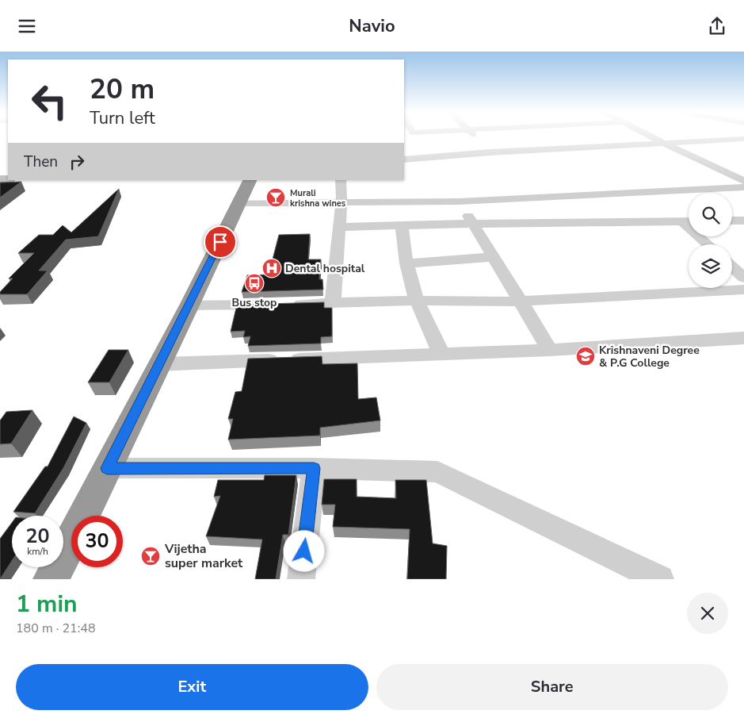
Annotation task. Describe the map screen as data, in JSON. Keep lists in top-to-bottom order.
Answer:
{
  "places": {
    "bar": ["Murali krishna wines", "Vijetha super market"],
    "hospital": ["Dental hospital"],
    "bus stop": ["Bus stop"],
    "school or university": ["Krishnaveni Degree & P.G College"]
  },
  "page": {
    "header": "Navio",
    "turn": ["20 m", "Turn left"],
    "then": "Then",
    "speed": "20 km/h",
    "limit": "30",
    "heading": ["1 min", "180 m · 21:48"],
    "buttons": ["Exit", "Share"]
  }
}
